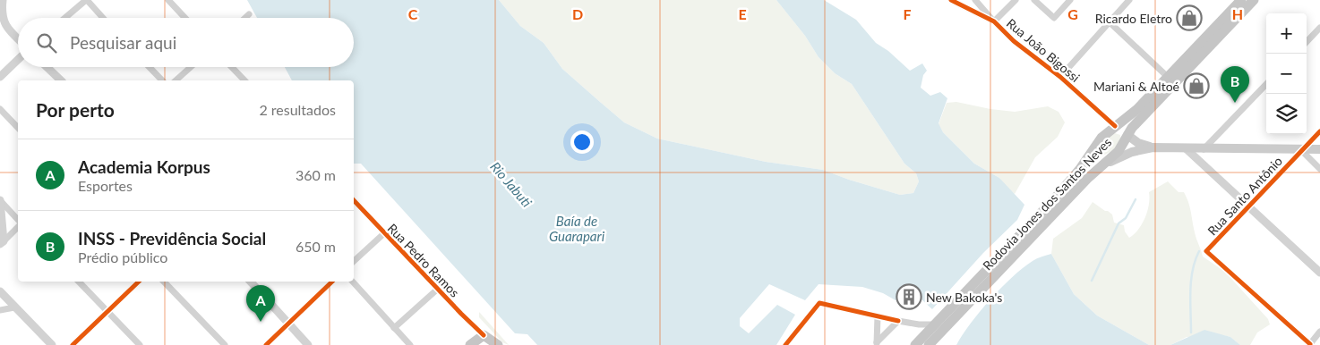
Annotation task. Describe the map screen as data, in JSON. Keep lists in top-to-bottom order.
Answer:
{
  "streets": {
    "main road": ["Rodovia Jones dos Santos Neves", "Rua Pedro Ramos"],
    "street": ["Rua João Bigossi", "Rua Santo Antônio"]
  },
  "crossings": [
    ["Rua João Bigossi", "Rodovia Jones dos Santos Neves"]
  ],
  "water": ["Rio Jabuti", "Baía de Guarapari"],
  "places": {
    "shop": ["Ricardo Eletro", "Mariani & Altoé"],
    "building": ["New Bakoka's"]
  },
  "page": {
    "map_buttons": ["+", "−"],
    "search": "Pesquisar aqui",
    "pins": ["B", "A"],
    "heading": ["Por perto", "2 resultados"],
    "list": [
      {
        "mark": "A",
        "name": "Academia Korpus",
        "note": "Esportes",
        "value": "360 m"
      },
      {
        "mark": "B",
        "name": "INSS - Previdência Social",
        "note": "Prédio público",
        "value": "650 m"
      }
    ]
  },
  "grid": {
    "columns": [
      "C",
      "D",
      "E",
      "F",
      "G",
      "H"
    ]
  }
}
